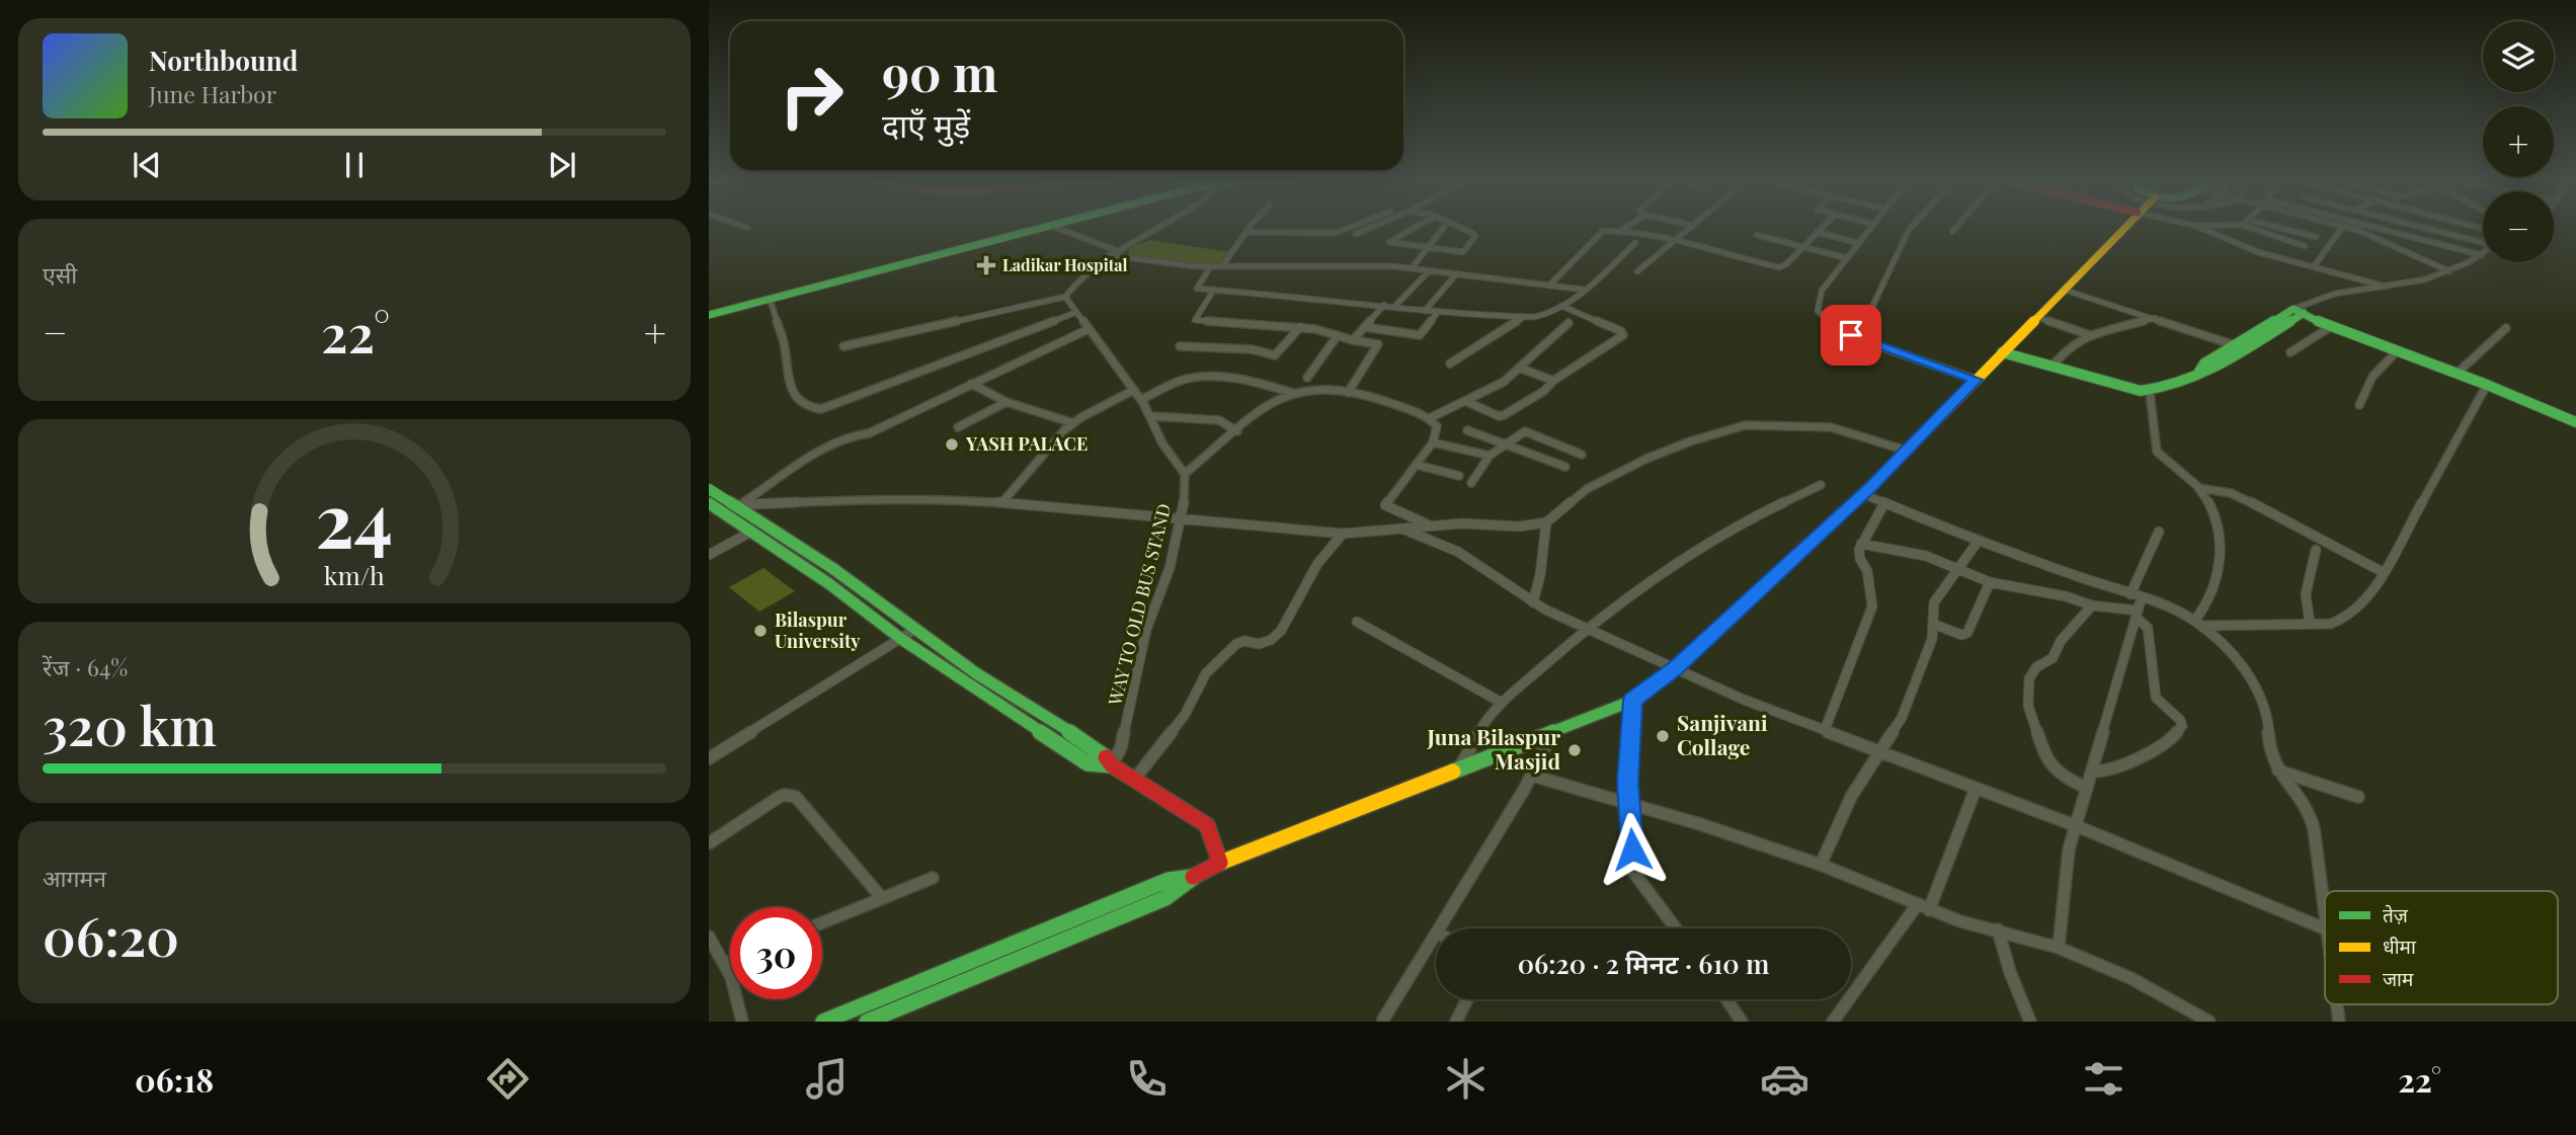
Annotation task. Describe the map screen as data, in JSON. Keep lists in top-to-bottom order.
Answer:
{
  "streets": {
    "street": ["WAY TO OLD BUS STAND"]
  },
  "places": {
    "health": ["Ladikar Hospital"],
    "other": [
      "YASH PALACE",
      "Bilaspur University",
      "Sanjivani Collage",
      "Juna Bilaspur Masjid"
    ]
  },
  "legend": ["तेज़", "धीमा", "जाम"],
  "page": {
    "map_buttons": ["+", "−"],
    "turn": ["90 m", "दाएँ मुड़ें"],
    "song": ["Northbound", "June Harbor"],
    "tile": [
      "एसी",
      ["रेंज · 64%", "320 km"],
      ["आगमन", "06:20"]
    ],
    "heat": ["−", "22°", "+"],
    "limit": "30",
    "trip": "06:20 · 2 मिनट · 610 m",
    "tabs": ["06:18", "22°"],
    "gauge": ["24", "km/h"]
  }
}
